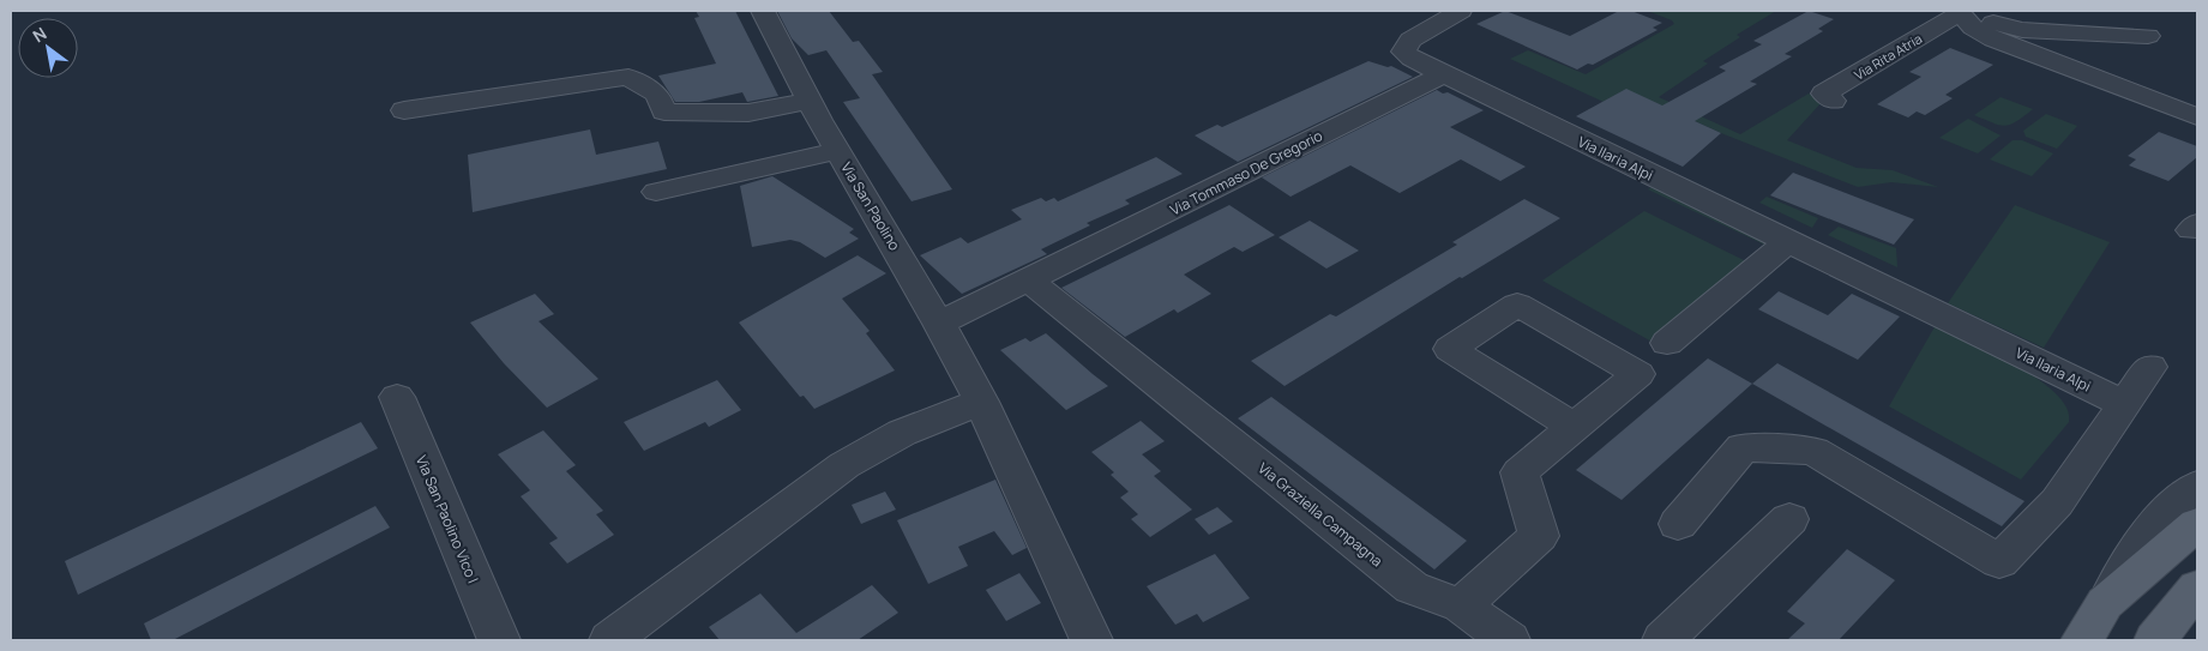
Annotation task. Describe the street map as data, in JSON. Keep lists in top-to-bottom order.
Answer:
{
  "streets": {
    "street": [
      "Via Rita Atria",
      "Via Ilaria Alpi",
      "Via Tommaso De Gregorio",
      "Via San Paolino",
      "Via Graziella Campagna",
      "Via San Paolino Vico I"
    ]
  },
  "crossings": [
    ["Via Ilaria Alpi", "Via Tommaso De Gregorio"],
    ["Via Tommaso De Gregorio", "Via San Paolino"],
    ["Via Tommaso De Gregorio", "Via Graziella Campagna"]
  ],
  "north": "top left"
}
